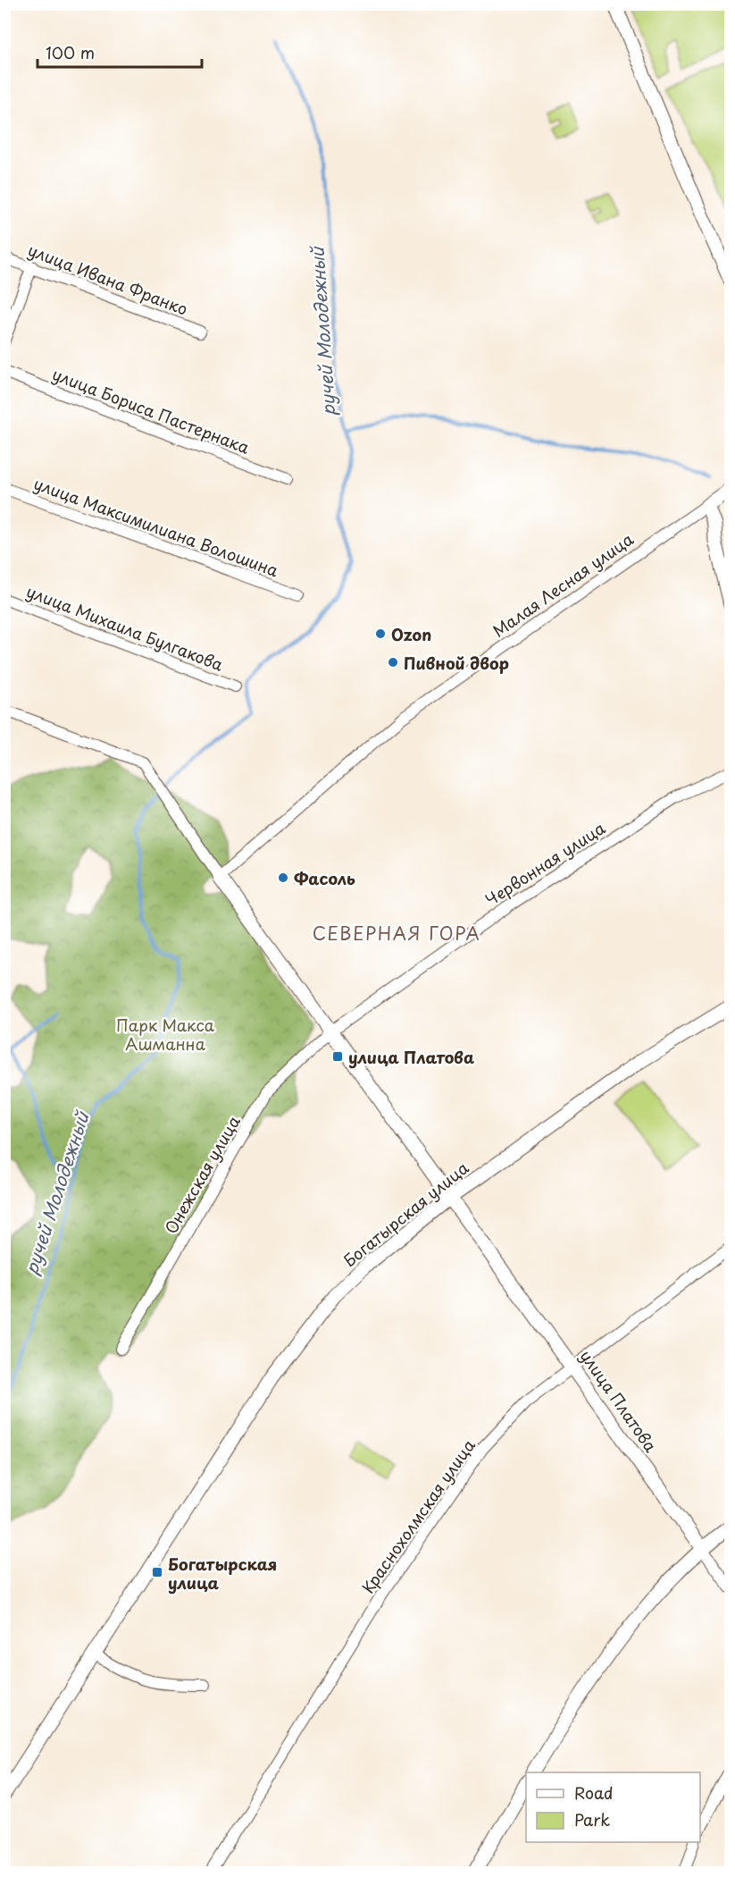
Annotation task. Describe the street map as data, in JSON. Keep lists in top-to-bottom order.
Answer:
{
  "streets": {
    "street": [
      "улица Ивана Франко",
      "улица Бориса Пастернака",
      "улица Максимилиана Волошина",
      "Малая Лесная улица",
      "улица Михаила Булгакова",
      "Червонная улица",
      "Онежская улица",
      "Богатырская улица",
      "улица Платова",
      "Краснохолмская улица"
    ]
  },
  "crossings": [
    ["Малая Лесная улица", "улица Платова"],
    ["Червонная улица", "Онежская улица"],
    ["Червонная улица", "улица Платова"],
    ["Онежская улица", "улица Платова"],
    ["Богатырская улица", "улица Платова"],
    ["улица Платова", "Краснохолмская улица"]
  ],
  "districts": ["СЕВЕРНАЯ ГОРА"],
  "water": ["ручей Молодежный"],
  "parks": ["Парк Макса Ашманна"],
  "places": {
    "other": ["Ozon", "Пивной двор", "Фасоль"],
    "transit": ["улица Платова", "Богатырская улица"]
  },
  "legend": ["Road", "Park"],
  "scale_bar": "100 m"
}
